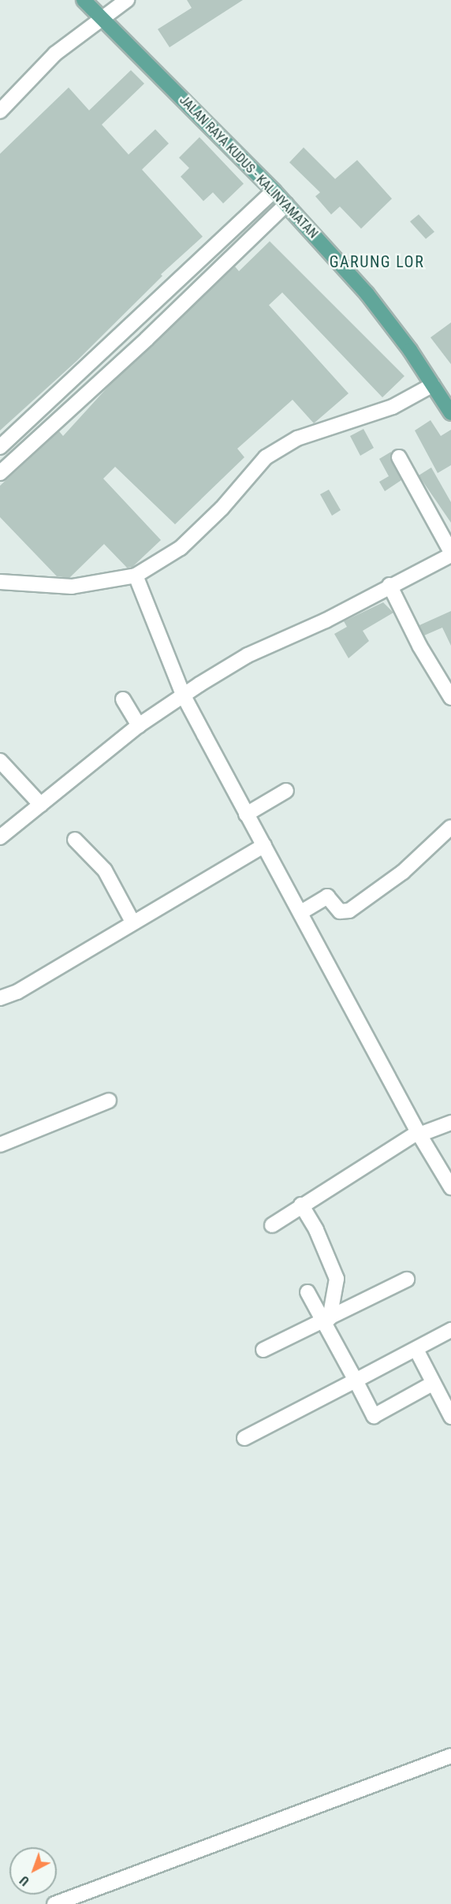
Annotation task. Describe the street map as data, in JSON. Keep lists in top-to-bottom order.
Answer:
{
  "streets": {
    "main road": ["JALAN RAYA KUDUS - KALINYAMATAN"]
  },
  "districts": ["GARUNG LOR"],
  "north": "bottom left"
}
